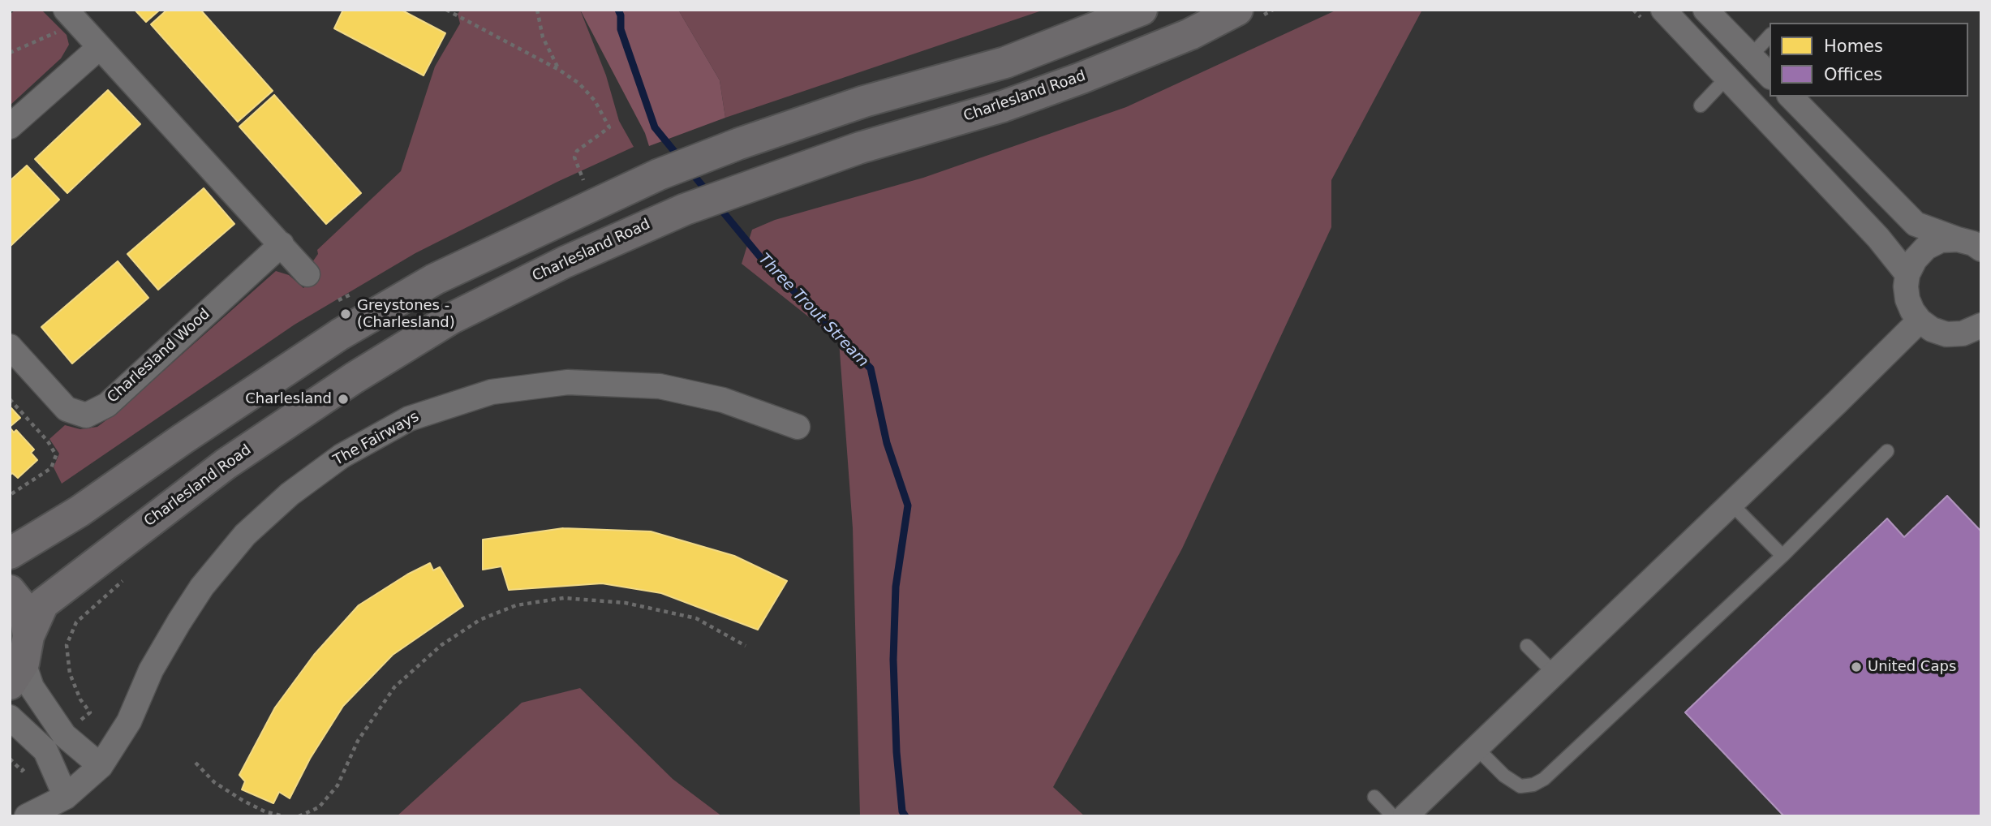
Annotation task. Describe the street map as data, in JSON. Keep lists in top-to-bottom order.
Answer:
{
  "streets": {
    "main road": ["Charlesland Road"],
    "street": ["Charlesland Wood", "The Fairways"]
  },
  "water": ["Three Trout Stream"],
  "places": ["Greystones - (Charlesland)", "Charlesland", "United Caps"],
  "legend": ["Homes", "Offices"]
}
